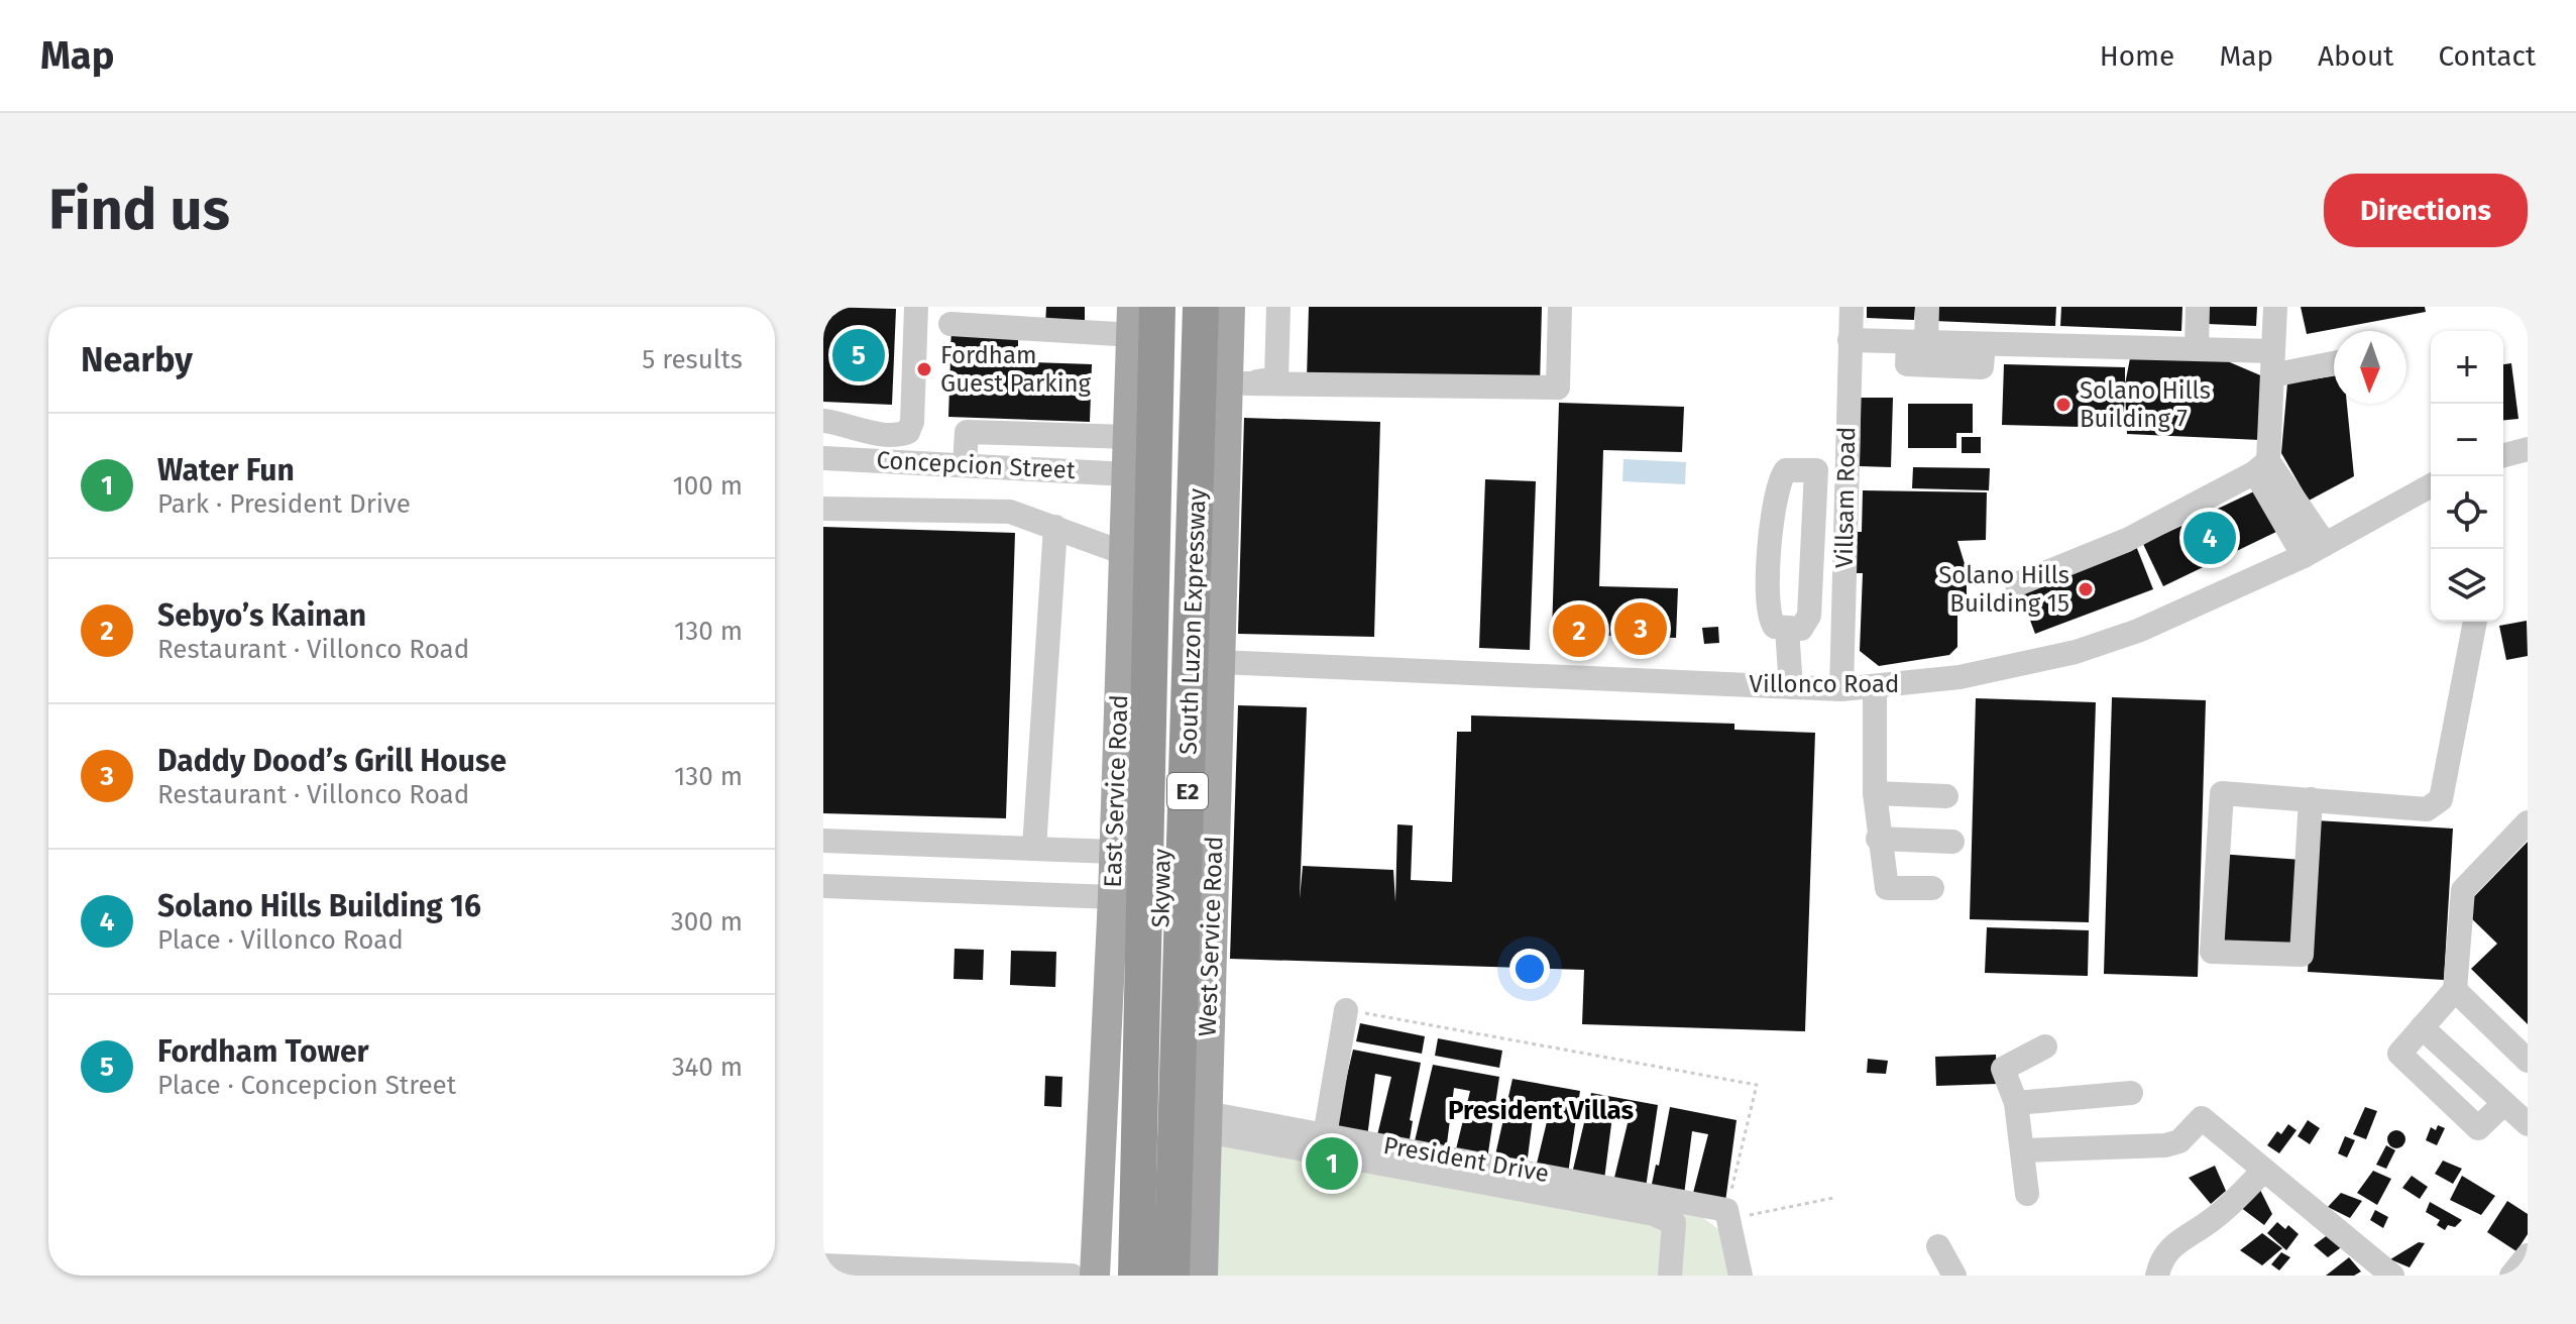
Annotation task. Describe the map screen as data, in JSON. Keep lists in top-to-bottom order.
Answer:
{
  "streets": {
    "highway": ["South Luzon Expressway", "E2", "Skyway"],
    "main road": ["East Service Road", "West Service Road"],
    "street": [
      "Concepcion Street",
      "Villsam Road",
      "Villonco Road",
      "President Drive"
    ]
  },
  "crossings": [
    ["Concepcion Street", "East Service Road"],
    ["Villsam Road", "Villonco Road"],
    ["South Luzon Expressway", "East Service Road"],
    ["South Luzon Expressway", "Skyway"],
    ["Villonco Road", "West Service Road"],
    ["West Service Road", "President Drive"]
  ],
  "districts": ["President Villas"],
  "places": ["Fordham Guest Parking", "Solano Hills Building 7", "Solano Hills Building 15"],
  "north": "bottom",
  "page": {
    "header": "Map",
    "nav": [
      "Home",
      "Map",
      "About",
      "Contact"
    ],
    "buttons": "Directions",
    "title": "Find us",
    "heading": ["Nearby", "5 results"],
    "pins": [
      "5",
      "4",
      "3",
      "2",
      "1"
    ],
    "map_buttons": ["+", "−"],
    "list": [
      {
        "mark": "1",
        "name": "Water Fun",
        "note": "Park · President Drive",
        "value": "100 m"
      },
      {
        "mark": "2",
        "name": "Sebyo’s Kainan",
        "note": "Restaurant · Villonco Road",
        "value": "130 m"
      },
      {
        "mark": "3",
        "name": "Daddy Dood’s Grill House",
        "note": "Restaurant · Villonco Road",
        "value": "130 m"
      },
      {
        "mark": "4",
        "name": "Solano Hills Building 16",
        "note": "Place · Villonco Road",
        "value": "300 m"
      },
      {
        "mark": "5",
        "name": "Fordham Tower",
        "note": "Place · Concepcion Street",
        "value": "340 m"
      }
    ]
  }
}
